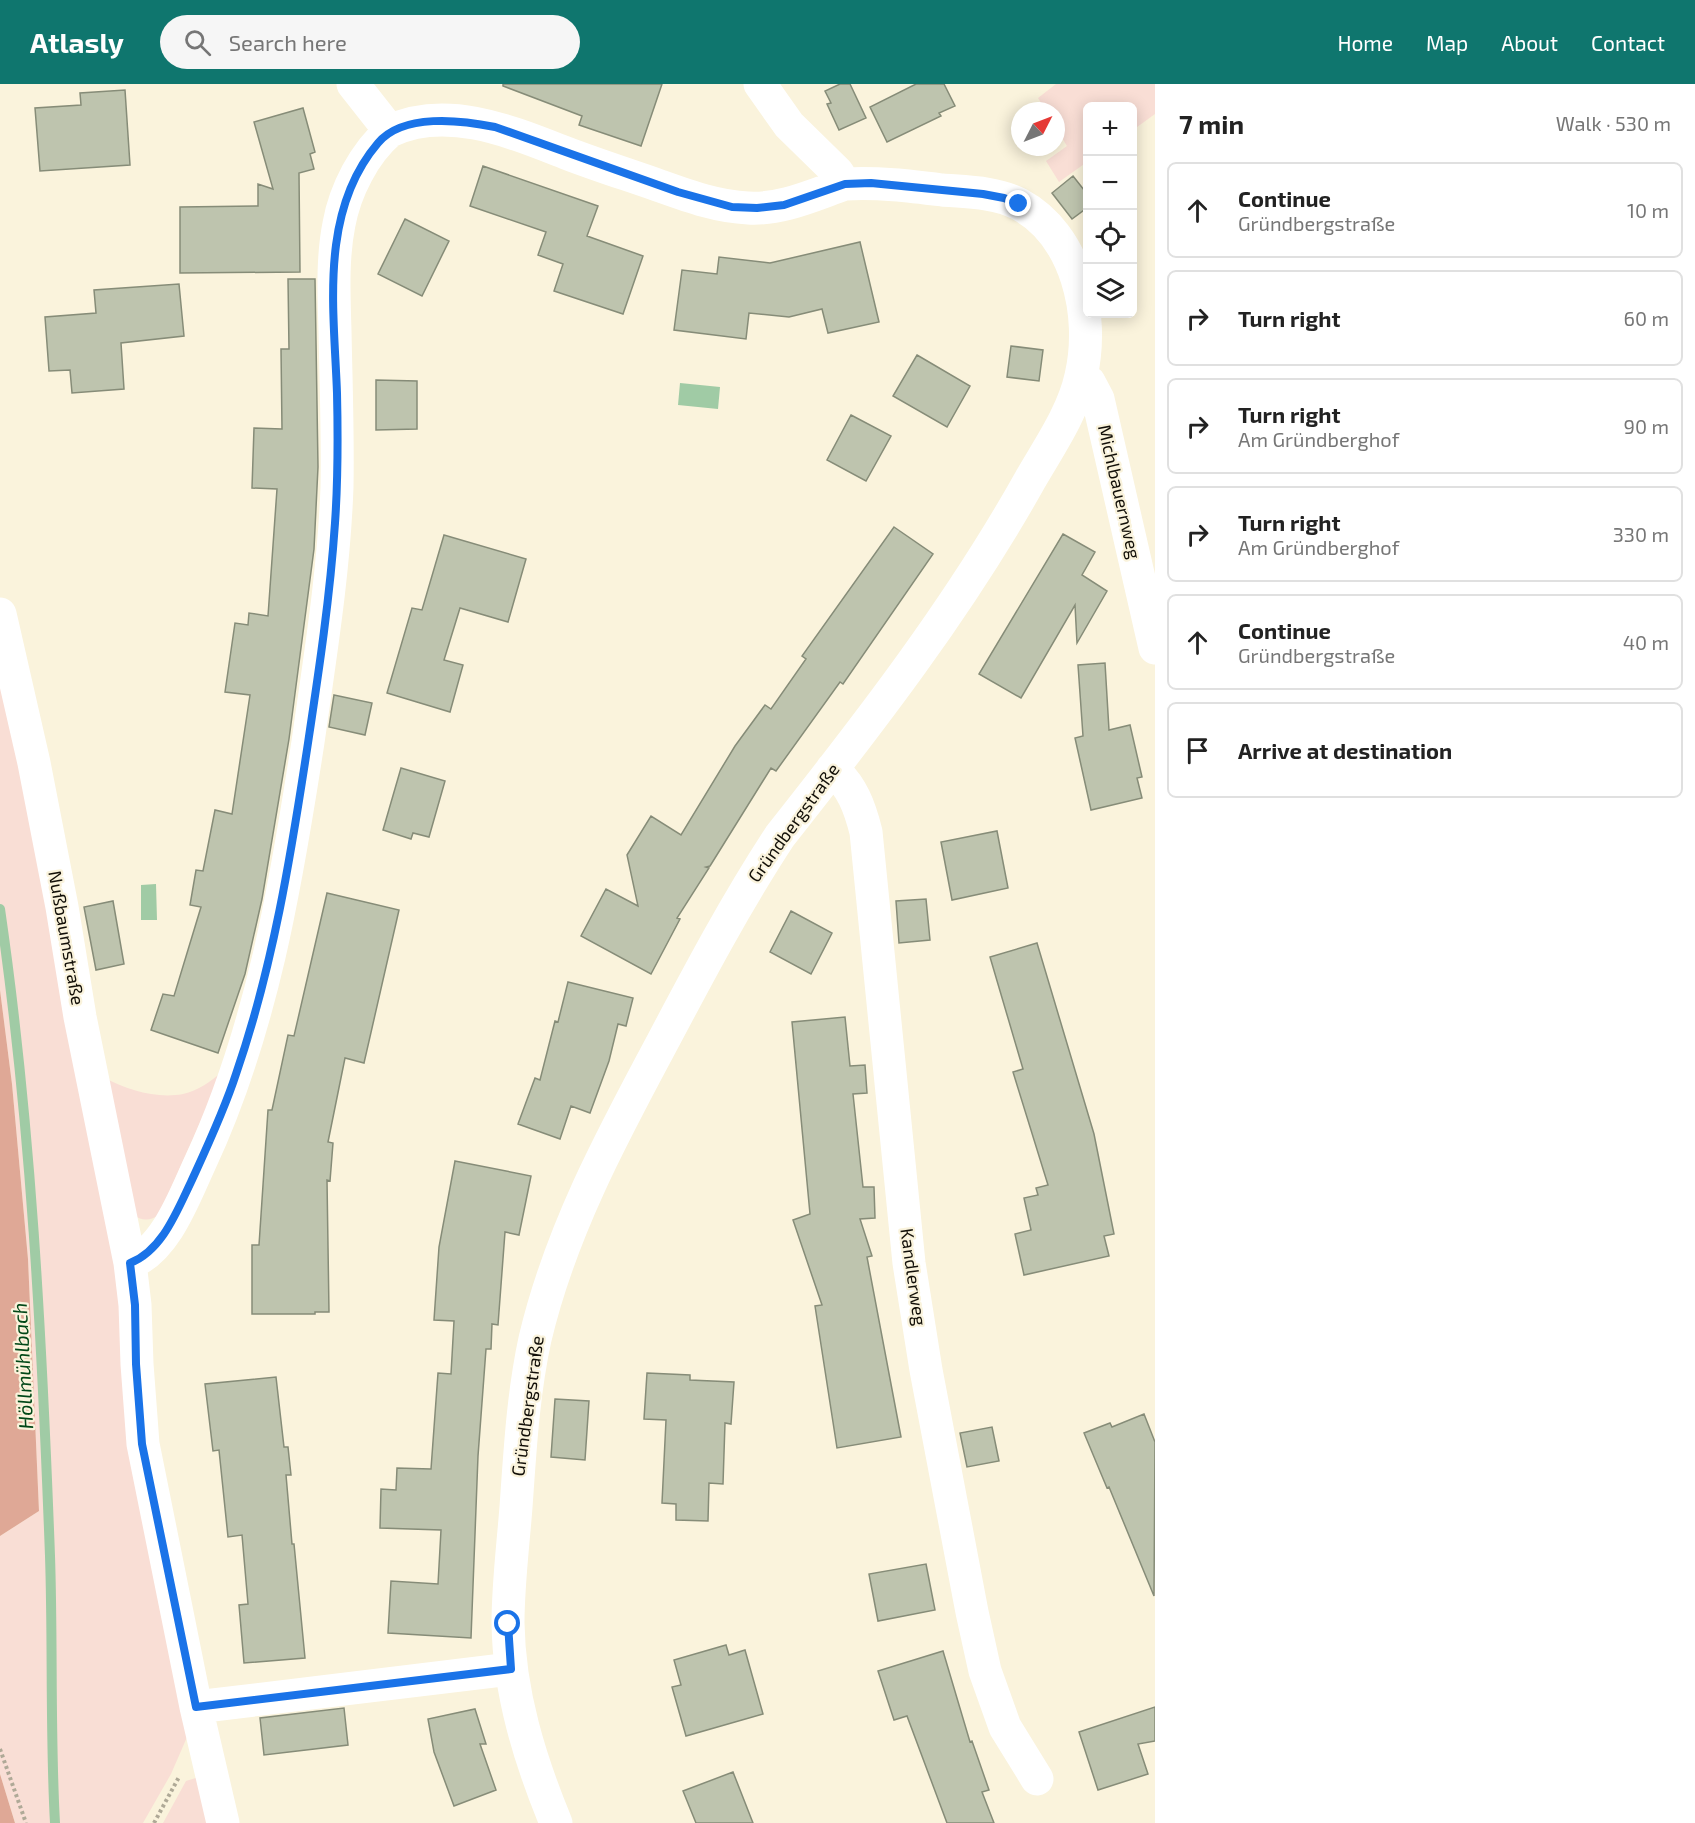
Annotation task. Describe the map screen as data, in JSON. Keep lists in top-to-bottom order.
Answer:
{
  "streets": {
    "street": [
      "Michlbauernweg",
      "Gründbergstraße",
      "Nußbaumstraße",
      "Kandlerweg"
    ]
  },
  "crossings": [
    ["Michlbauernweg", "Gründbergstraße"],
    ["Gründbergstraße", "Kandlerweg"]
  ],
  "water": ["Höllmühlbach"],
  "north": "top right",
  "page": {
    "header": "Atlasly",
    "search": "Search here",
    "nav": [
      "Home",
      "Map",
      "About",
      "Contact"
    ],
    "heading": ["7 min", "Walk · 530 m"],
    "map_buttons": ["+", "−"],
    "list": [
      ["Continue", "Gründbergstraße", "10 m"],
      ["Turn right", "60 m"],
      ["Turn right", "Am Gründberghof", "90 m"],
      ["Turn right", "Am Gründberghof", "330 m"],
      ["Continue", "Gründbergstraße", "40 m"],
      "Arrive at destination"
    ]
  }
}
